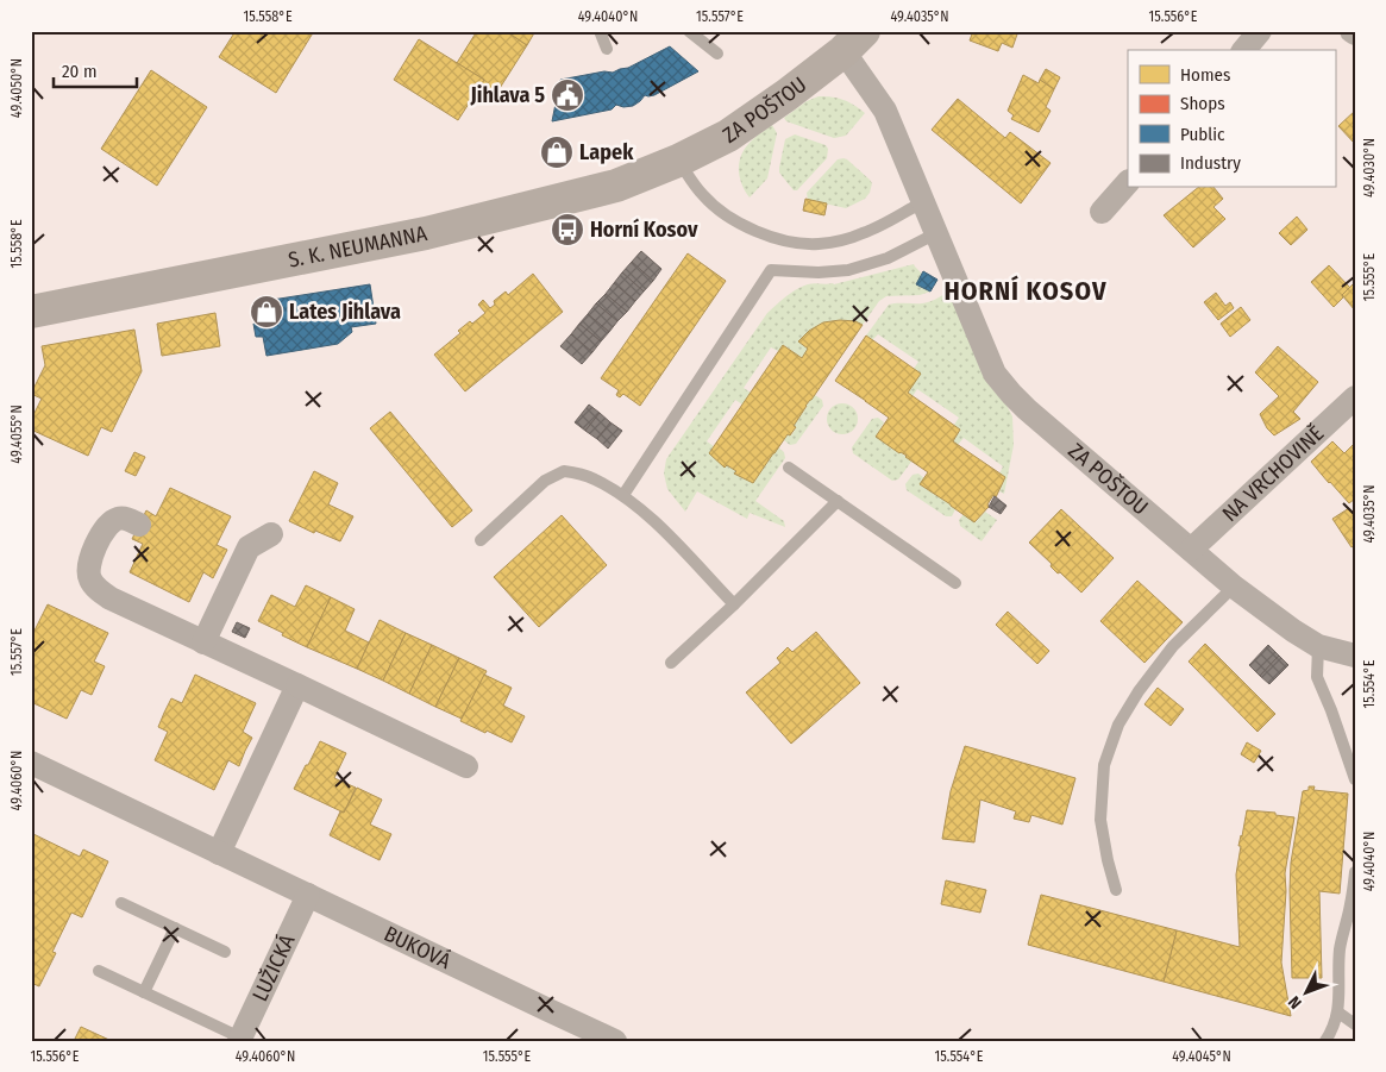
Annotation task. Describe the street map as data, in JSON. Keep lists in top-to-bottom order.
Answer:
{
  "streets": {
    "street": [
      "ZA POŠTOU",
      "S. K. NEUMANNA",
      "NA VRCHOVINĚ",
      "BUKOVÁ",
      "LUŽICKÁ"
    ]
  },
  "crossings": [
    ["ZA POŠTOU", "S. K. NEUMANNA"],
    ["ZA POŠTOU", "NA VRCHOVINĚ"],
    ["BUKOVÁ", "LUŽICKÁ"]
  ],
  "districts": ["HORNÍ KOSOV"],
  "places": {
    "public building": ["Jihlava 5"],
    "shop": ["Lapek", "Lates Jihlava"],
    "bus stop": ["Horní Kosov"]
  },
  "legend": [
    "Homes",
    "Shops",
    "Public",
    "Industry"
  ],
  "scale_bar": "20 m",
  "north": "bottom left",
  "coordinates": [
    "15.558°E",
    "49.4040°N",
    "15.557°E",
    "49.4035°N",
    "15.556°E",
    "49.4050°N",
    "49.4030°N",
    "15.555°E",
    "49.4055°N",
    "15.554°E",
    "49.4060°N",
    "49.4045°N"
  ]
}
